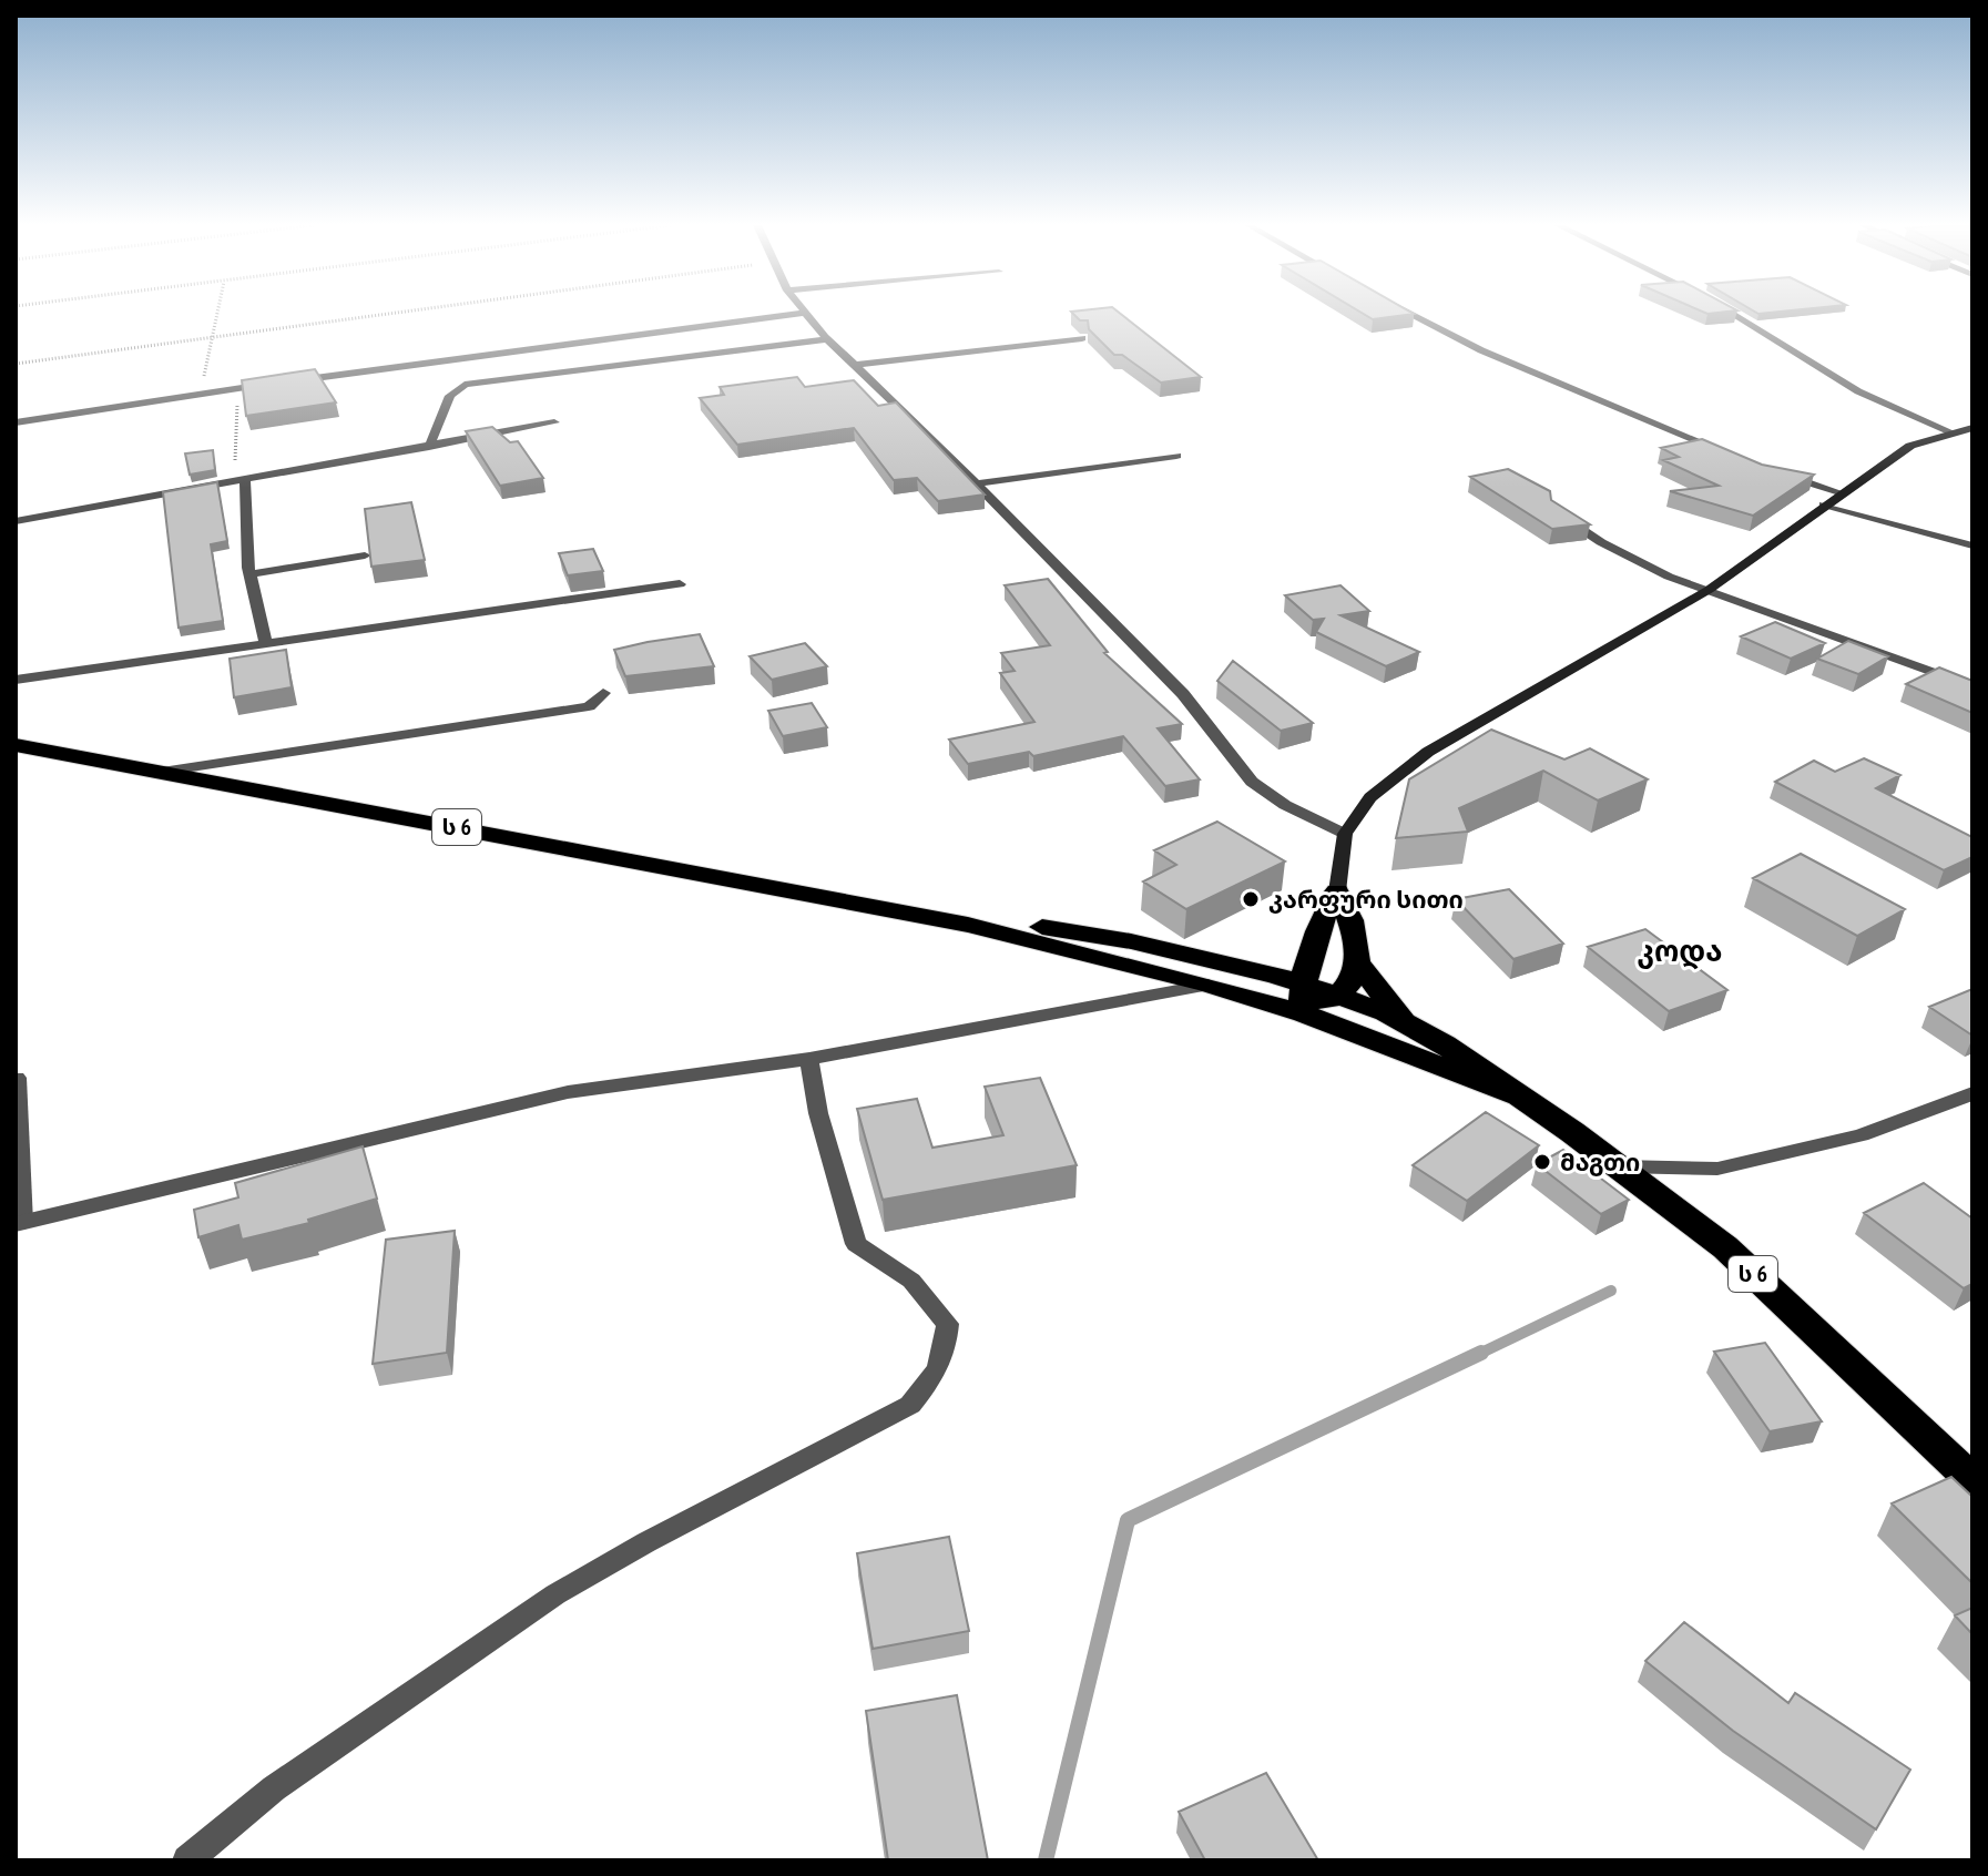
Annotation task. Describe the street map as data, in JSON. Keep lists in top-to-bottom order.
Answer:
{
  "streets": {
    "highway": ["ს 6"]
  },
  "districts": ["კოდა"],
  "places": ["კარფური სითი", "მაგთი"]
}
